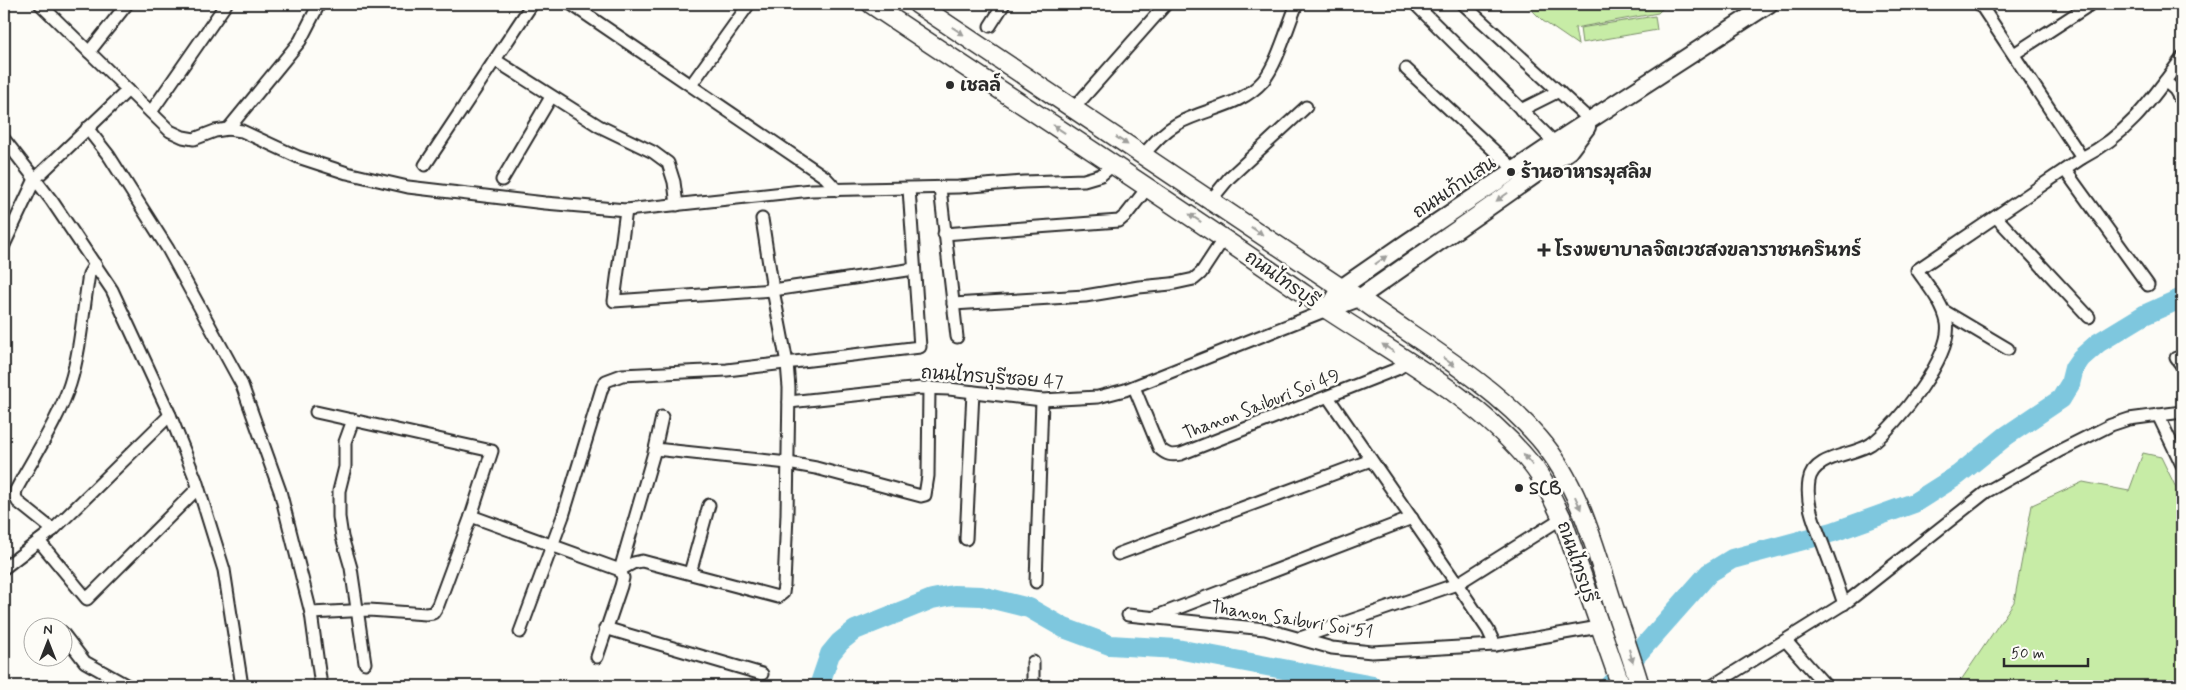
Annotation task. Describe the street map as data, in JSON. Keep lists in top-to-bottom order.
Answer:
{
  "streets": {
    "main road": ["ถนนเก้าแสน", "ถนนไทรบุรี"],
    "street": ["ถนนไทรบุรีซอย 47", "Thanon Saiburi Soi 49", "Thanon Saiburi Soi 51"]
  },
  "crossings": [
    ["ถนนเก้าแสน", "ถนนไทรบุรี"],
    ["ถนนเก้าแสน", "ถนนไทรบุรีซอย 47"],
    ["ถนนไทรบุรี", "ถนนไทรบุรีซอย 47"],
    ["ถนนไทรบุรี", "Thanon Saiburi Soi 49"],
    ["ถนนไทรบุรี", "Thanon Saiburi Soi 51"],
    ["ถนนไทรบุรีซอย 47", "Thanon Saiburi Soi 49"]
  ],
  "places": {
    "other": ["เชลล์", "ร้านอาหารมุสลิม", "SCB"],
    "health": ["โรงพยาบาลจิตเวชสงขลาราชนครินทร์"]
  },
  "scale_bar": "50 m",
  "north": "top"
}
